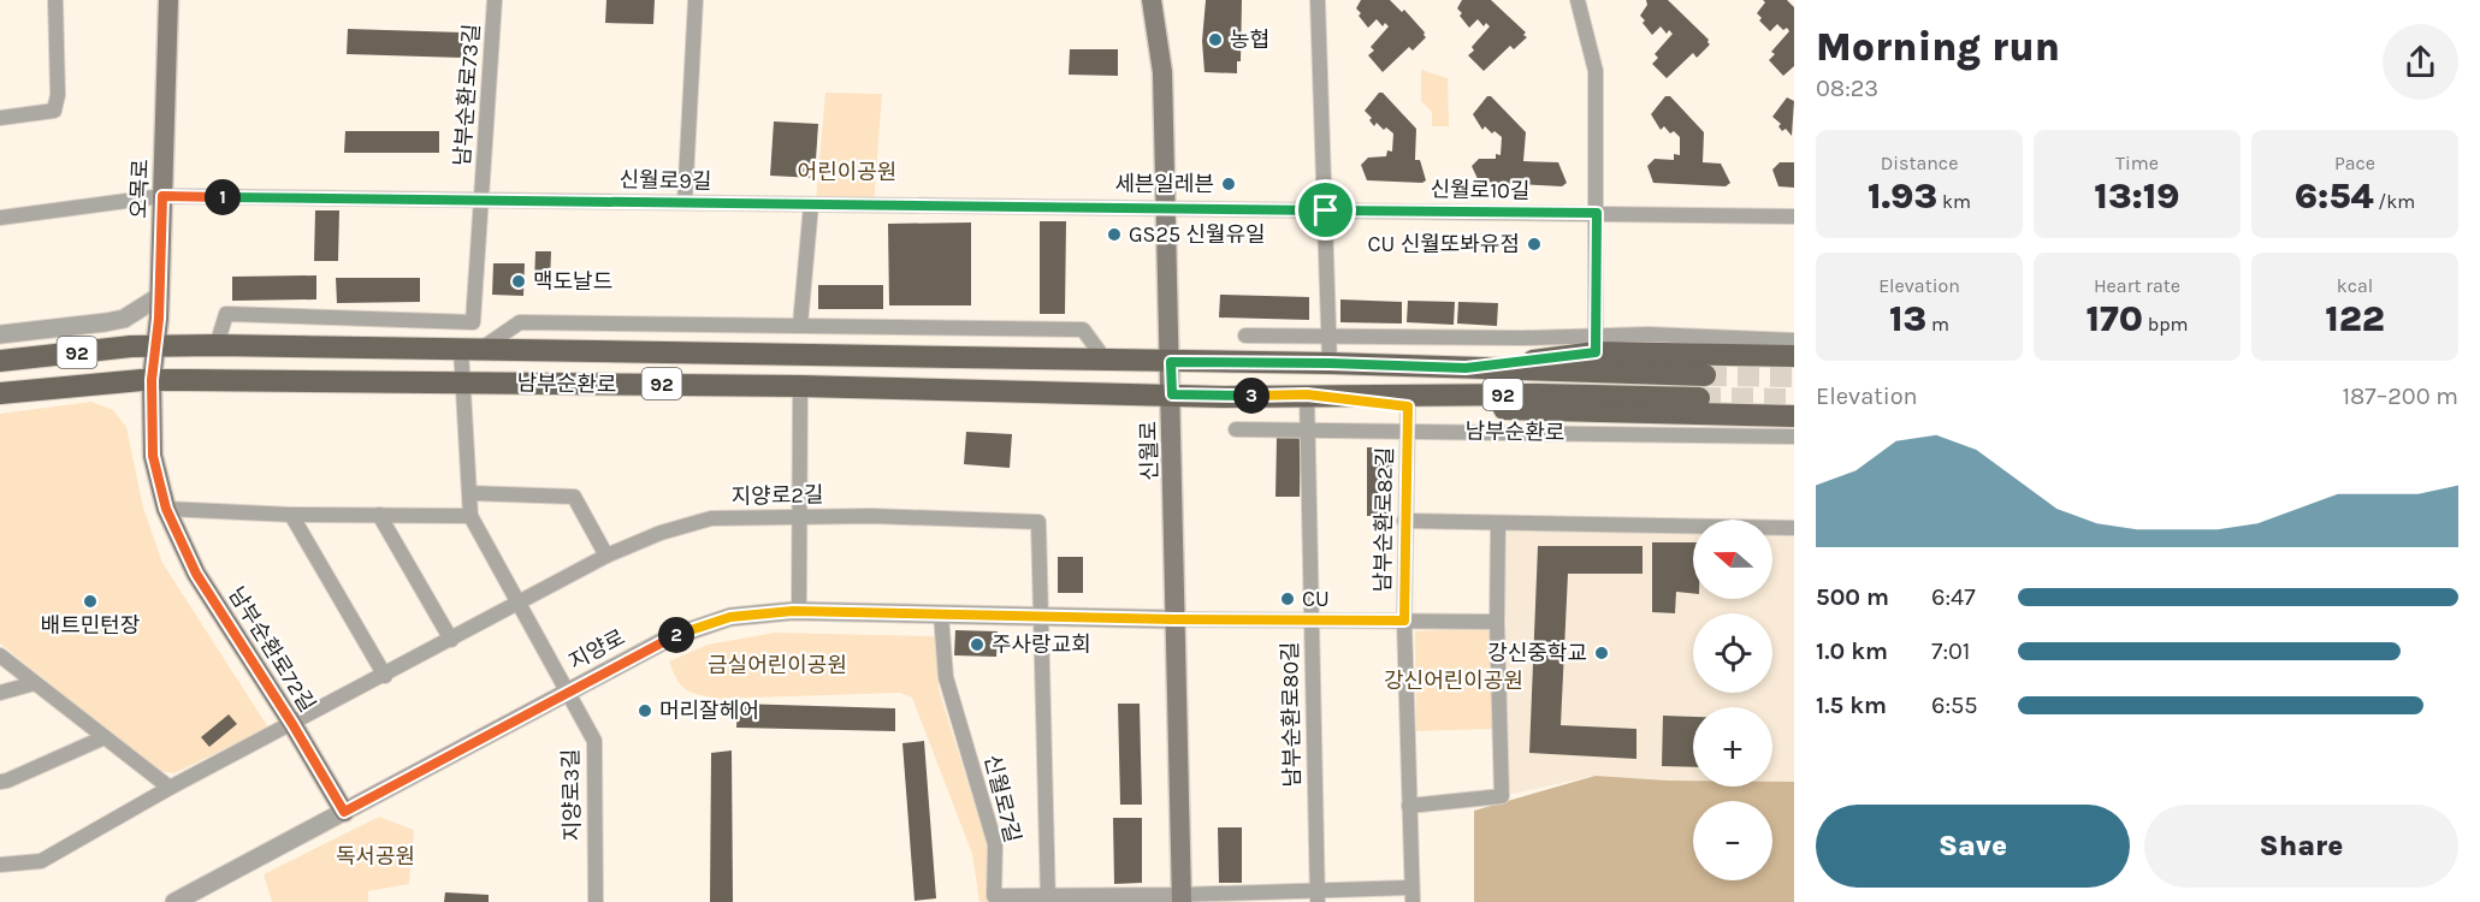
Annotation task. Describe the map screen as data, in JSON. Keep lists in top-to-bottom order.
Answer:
{
  "streets": {
    "main road": [
      "오목로",
      "92",
      "남부순환로",
      "신월로",
      "남부순환로72길"
    ],
    "street": [
      "남부순환로73길",
      "신월로9길",
      "신월로10길",
      "지양로2길",
      "남부순환로82길",
      "지양로",
      "남부순환로80길",
      "지양로3길",
      "신월로7길"
    ]
  },
  "crossings": [
    ["남부순환로73길", "신월로9길"],
    ["남부순환로73길", "남부순환로"],
    ["신월로9길", "오목로"],
    ["신월로9길", "신월로10길"],
    ["신월로9길", "신월로"],
    ["오목로", "남부순환로"],
    ["오목로", "남부순환로72길"],
    ["신월로10길", "신월로"],
    ["남부순환로", "신월로"],
    ["남부순환로", "남부순환로82길"],
    ["남부순환로", "남부순환로72길"],
    ["남부순환로", "남부순환로80길"],
    ["신월로", "지양로"],
    ["신월로", "신월로7길"],
    ["지양로2길", "남부순환로72길"],
    ["지양로2길", "지양로"],
    ["지양로2길", "지양로3길"],
    ["남부순환로82길", "신월로7길"],
    ["남부순환로72길", "지양로"],
    ["지양로", "지양로3길"],
    ["지양로", "신월로7길"],
    ["남부순환로80길", "신월로7길"]
  ],
  "parks": [
    "어린이공원",
    "금실어린이공원",
    "강신어린이공원",
    "독서공원"
  ],
  "places": [
    "농협",
    "세븐일레븐",
    "GS25 신월유일",
    "CU 신월또봐유점",
    "맥도날드",
    "CU",
    "배트민턴장",
    "주사랑교회",
    "강신중학교",
    "머리잘헤어"
  ],
  "north": "left",
  "page": {
    "heading": ["Morning run", "08:23"],
    "stats": [
      ["Distance", "1.93 km"],
      ["Time", "13:19"],
      ["Pace", "6:54 /km"],
      ["Elevation", "13 m"],
      ["Heart rate", "170 bpm"],
      ["kcal", "122"]
    ],
    "pins": ["1", "3", "2"],
    "chart": ["Elevation", "187–200 m"],
    "map_buttons": ["+", "−"],
    "list": [
      {
        "name": "500 m",
        "note": "6:47"
      },
      {
        "name": "1.0 km",
        "note": "7:01"
      },
      {
        "name": "1.5 km",
        "note": "6:55"
      }
    ],
    "buttons": ["Save", "Share"]
  }
}
